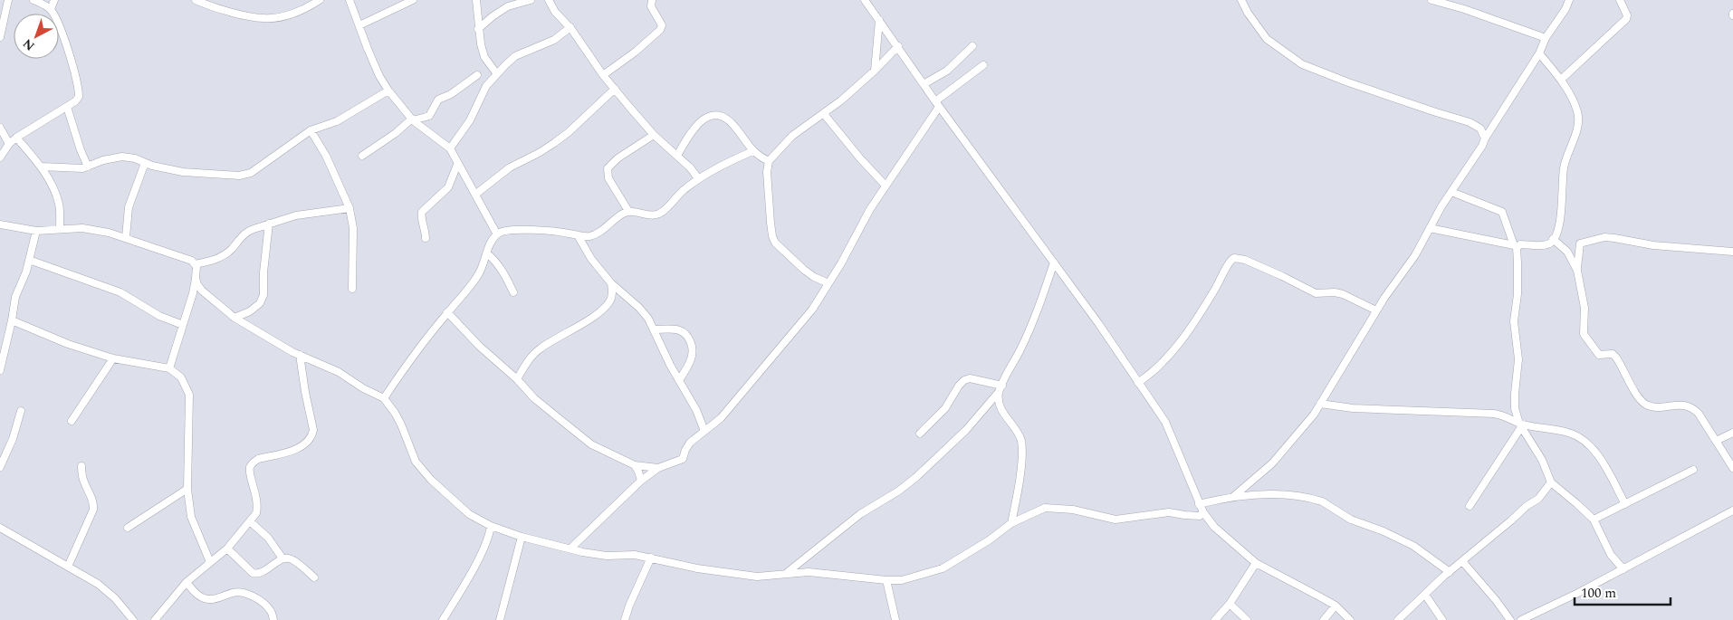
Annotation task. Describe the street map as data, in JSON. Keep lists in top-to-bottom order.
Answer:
{
  "scale_bar": "100 m",
  "north": "bottom left"
}
